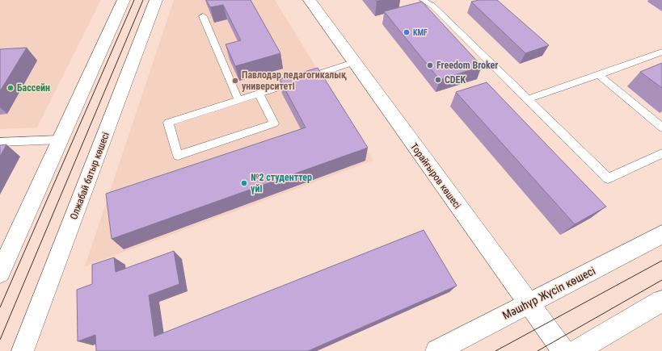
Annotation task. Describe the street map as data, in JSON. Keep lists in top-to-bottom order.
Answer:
{
  "streets": {
    "main road": ["Олжабай батыр көшесі", "Торайғыров көшесі", "Мәшһүр Жүсіп көшесі"]
  },
  "crossings": [
    ["Торайғыров көшесі", "Мәшһүр Жүсіп көшесі"]
  ],
  "places": [
    "KMF",
    "Freedom Broker",
    "CDEK",
    "Павлодар педагогикалық университеті",
    "Бассейн",
    "№2 студенттер үйі"
  ]
}
